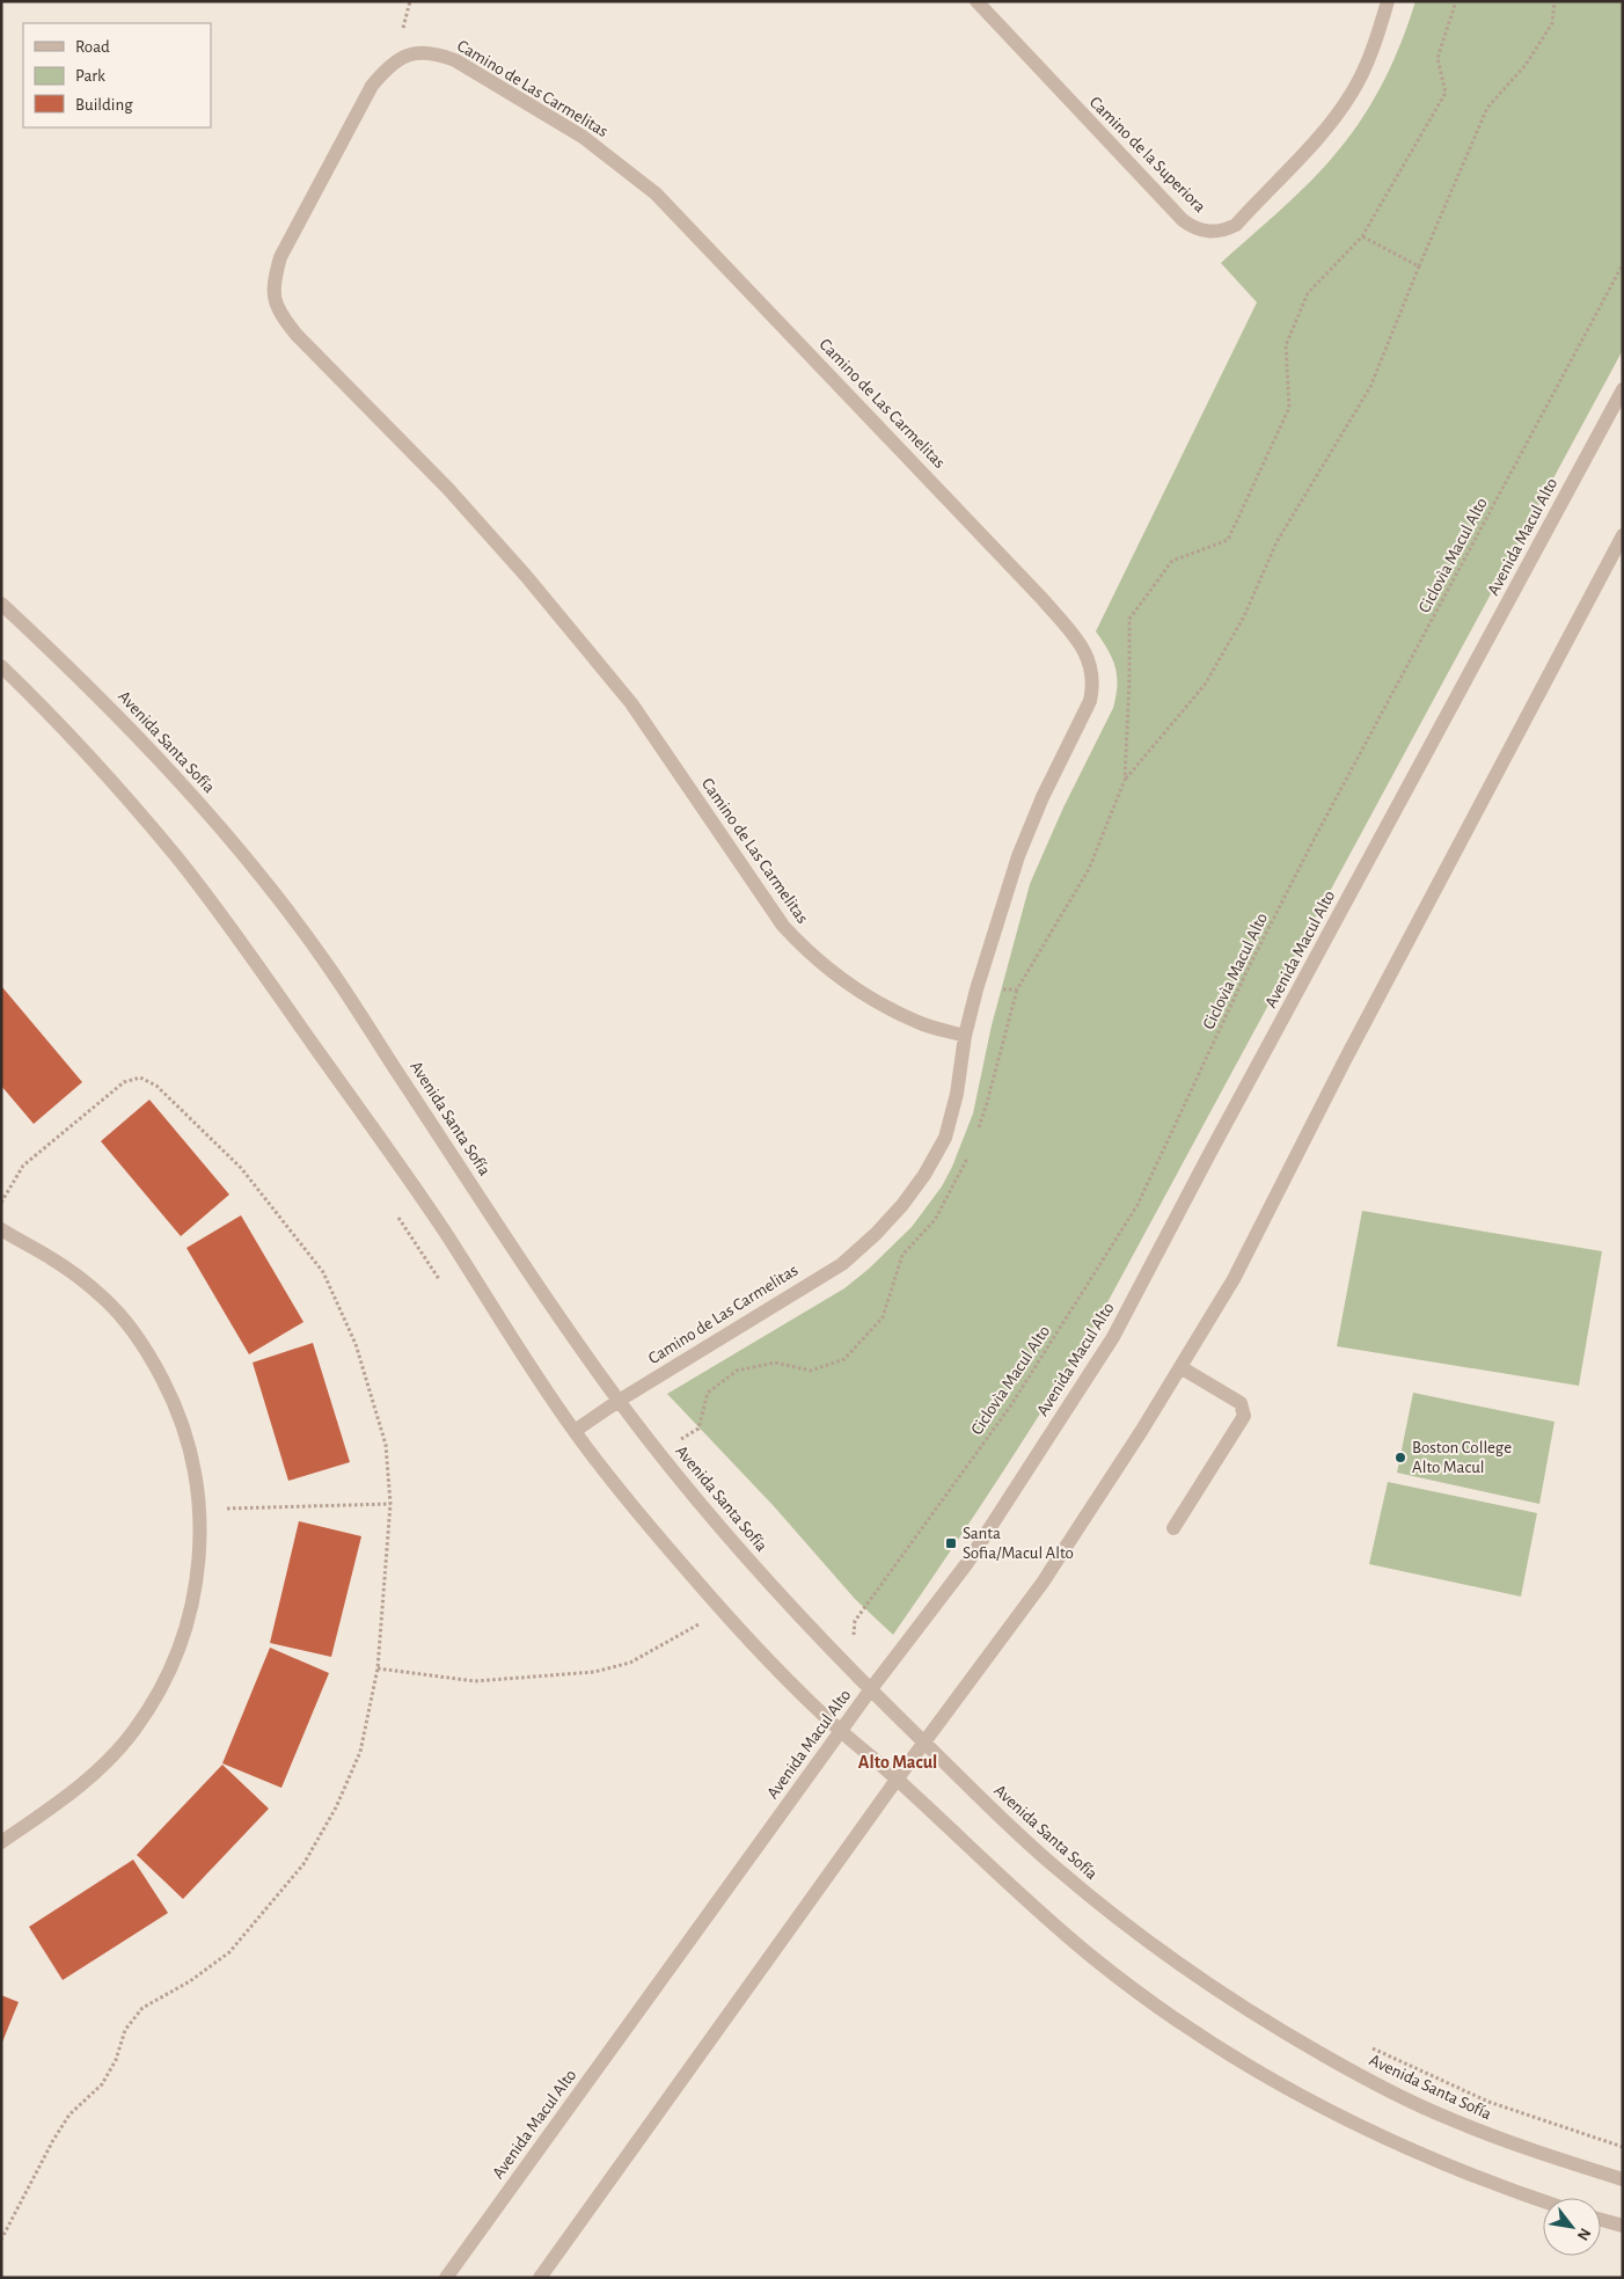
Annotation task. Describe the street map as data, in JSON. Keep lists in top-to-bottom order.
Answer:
{
  "streets": {
    "street": [
      "Camino de Las Carmelitas",
      "Camino de la Superiora",
      "Avenida Macul Alto",
      "Avenida Santa Sofía"
    ],
    "path": ["Ciclovìa Macul Alto"]
  },
  "crossings": [
    ["Camino de Las Carmelitas", "Avenida Santa Sofía"],
    ["Avenida Macul Alto", "Avenida Santa Sofía"],
    ["Ciclovìa Macul Alto", "Avenida Santa Sofía"]
  ],
  "districts": ["Alto Macul"],
  "places": {
    "other": ["Boston College Alto Macul"],
    "transit": ["Santa Sofia/Macul Alto"]
  },
  "legend": ["Road", "Park", "Building"],
  "north": "bottom right"
}
